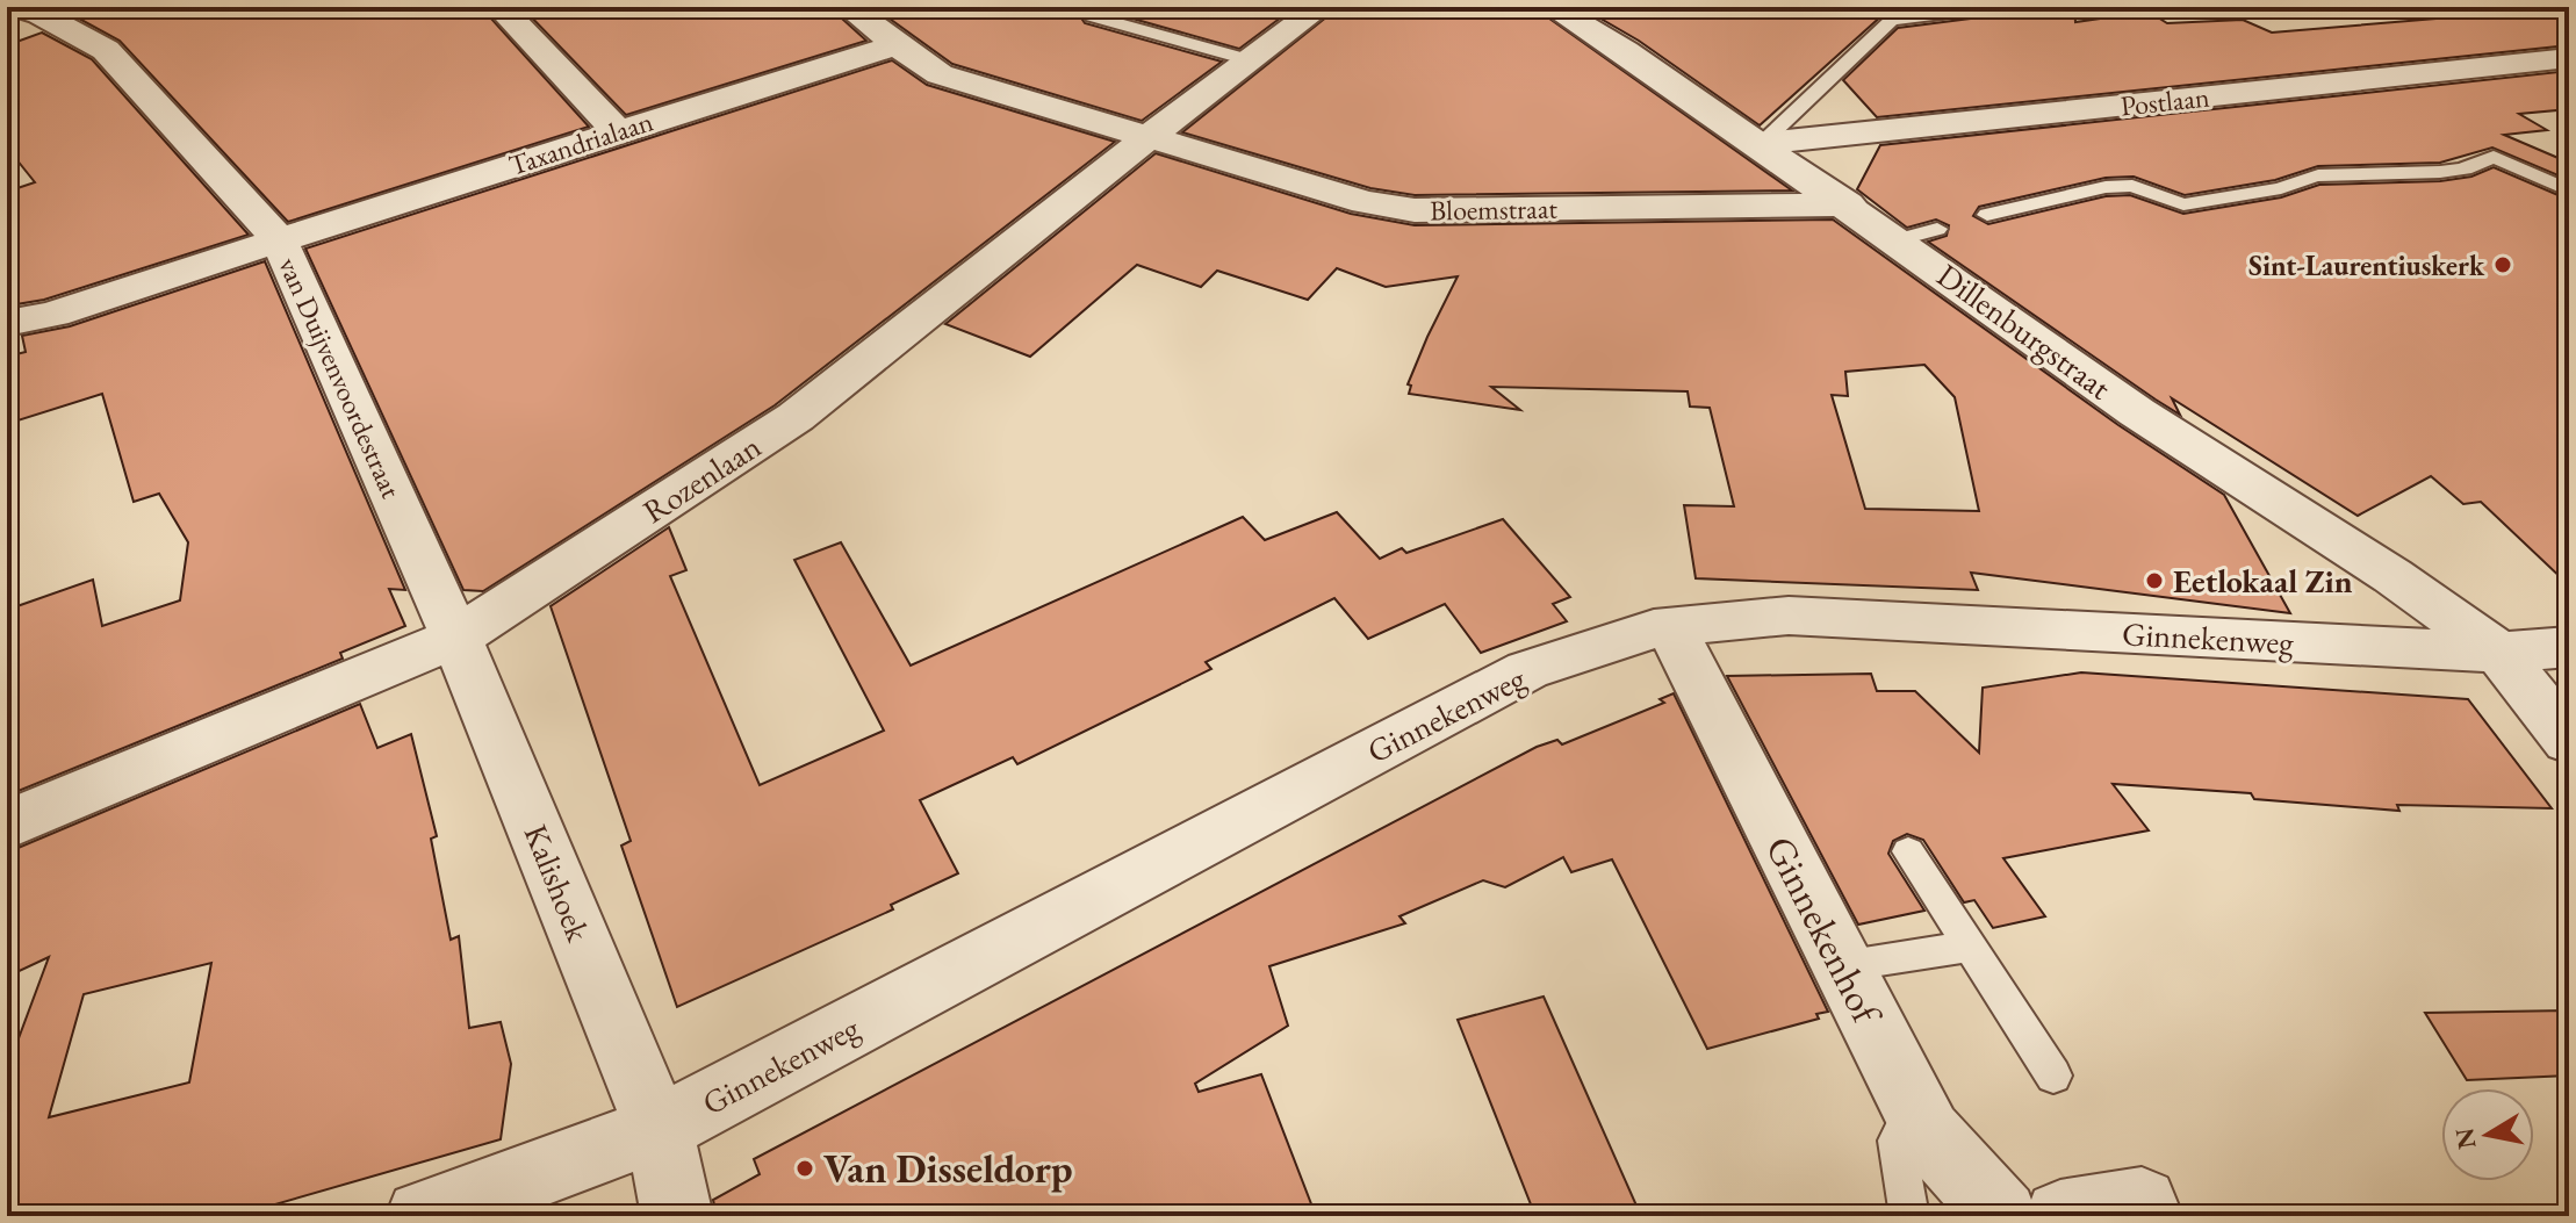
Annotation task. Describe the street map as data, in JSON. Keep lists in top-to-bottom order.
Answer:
{
  "streets": {
    "street": [
      "Postlaan",
      "Taxandrialaan",
      "Bloemstraat",
      "Dillenburgstraat",
      "van Duijvenvoordestraat",
      "Rozenlaan",
      "Ginnekenweg",
      "Kalishoek",
      "Ginnekenhof"
    ]
  },
  "crossings": [
    ["Postlaan", "Dillenburgstraat"],
    ["Taxandrialaan", "van Duijvenvoordestraat"],
    ["Bloemstraat", "Dillenburgstraat"],
    ["Bloemstraat", "Rozenlaan"],
    ["Dillenburgstraat", "Ginnekenweg"],
    ["van Duijvenvoordestraat", "Rozenlaan"],
    ["van Duijvenvoordestraat", "Kalishoek"],
    ["Rozenlaan", "Kalishoek"],
    ["Ginnekenweg", "Kalishoek"],
    ["Ginnekenweg", "Ginnekenhof"]
  ],
  "places": ["Sint-Laurentiuskerk", "Eetlokaal Zin", "Van Disseldorp"],
  "north": "left"
}
